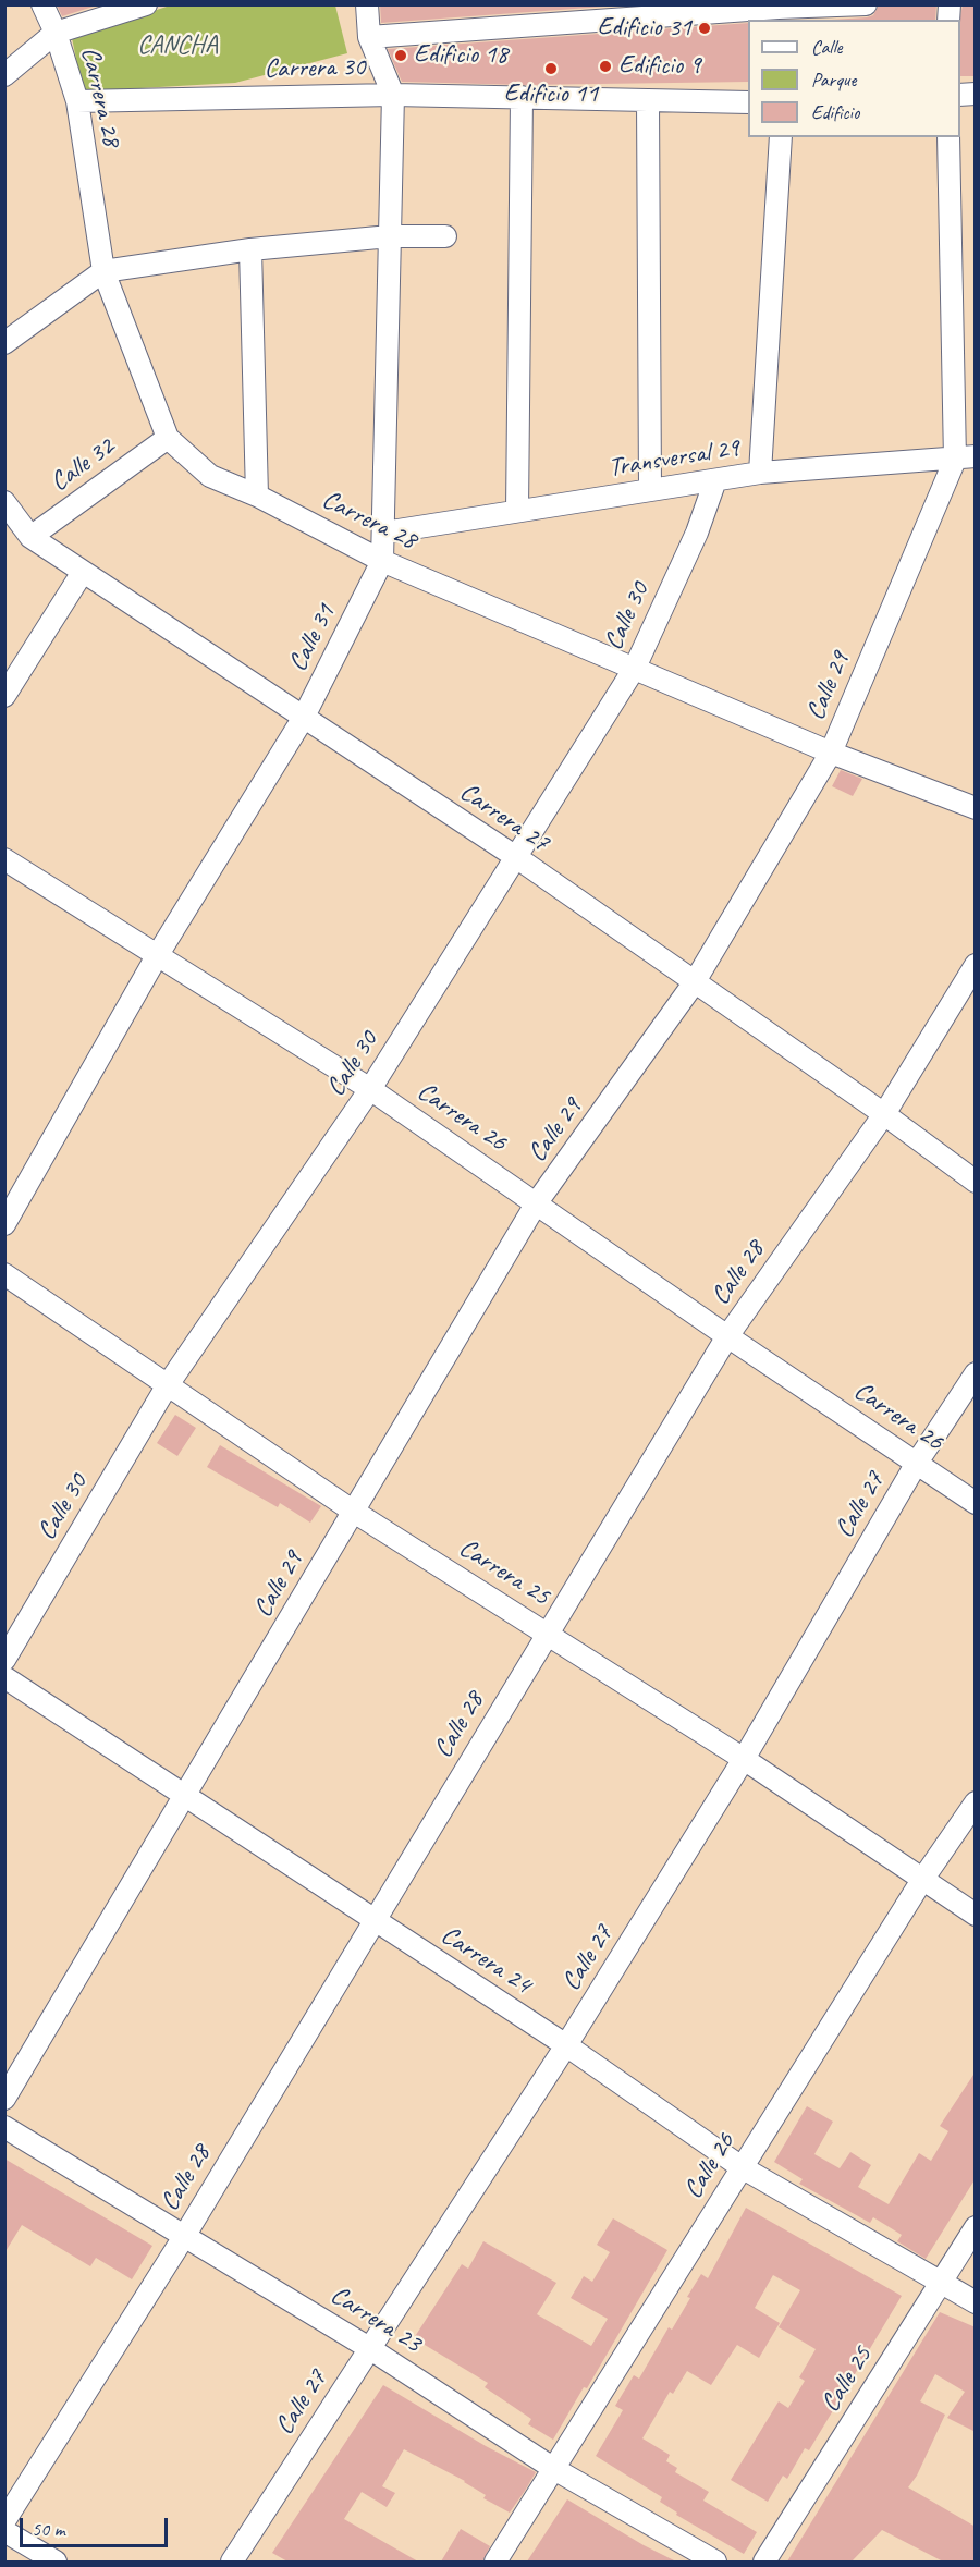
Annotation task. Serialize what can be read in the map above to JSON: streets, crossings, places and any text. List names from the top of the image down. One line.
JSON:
{"streets":{"street":["Carrera 30","Carrera 28","Transversal 29","Calle 32","Calle 30","Calle 31","Calle 29","Carrera 27","Carrera 26","Calle 28","Calle 27","Carrera 25","Carrera 24","Calle 26","Carrera 23","Calle 25"]},"crossings":[["Carrera 30","Carrera 28"],["Carrera 30","Calle 31"],["Carrera 28","Calle 32"],["Carrera 28","Calle 30"],["Carrera 28","Calle 31"],["Carrera 28","Calle 29"],["Transversal 29","Calle 30"],["Transversal 29","Calle 31"],["Transversal 29","Calle 29"],["Calle 32","Carrera 27"],["Calle 30","Carrera 27"],["Calle 30","Carrera 26"],["Calle 30","Carrera 25"],["Calle 31","Carrera 27"],["Calle 31","Carrera 26"],["Calle 29","Carrera 27"],["Calle 29","Carrera 26"],["Calle 29","Carrera 25"],["Calle 29","Carrera 24"],["Carrera 27","Calle 28"],["Carrera 26","Calle 28"],["Carrera 26","Calle 27"],["Calle 28","Carrera 25"],["Calle 28","Carrera 24"],["Calle 28","Carrera 23"],["Calle 27","Carrera 25"],["Calle 27","Carrera 24"],["Calle 27","Carrera 23"],["Carrera 25","Calle 26"],["Carrera 24","Calle 26"],["Carrera 24","Calle 25"],["Calle 26","Carrera 23"]],"parks":["CANCHA"],"places":["Edificio 31","Edificio 18","Edificio 9","Edificio 11"],"legend":["Calle","Parque","Edificio"],"scale_bar":"50 m"}
